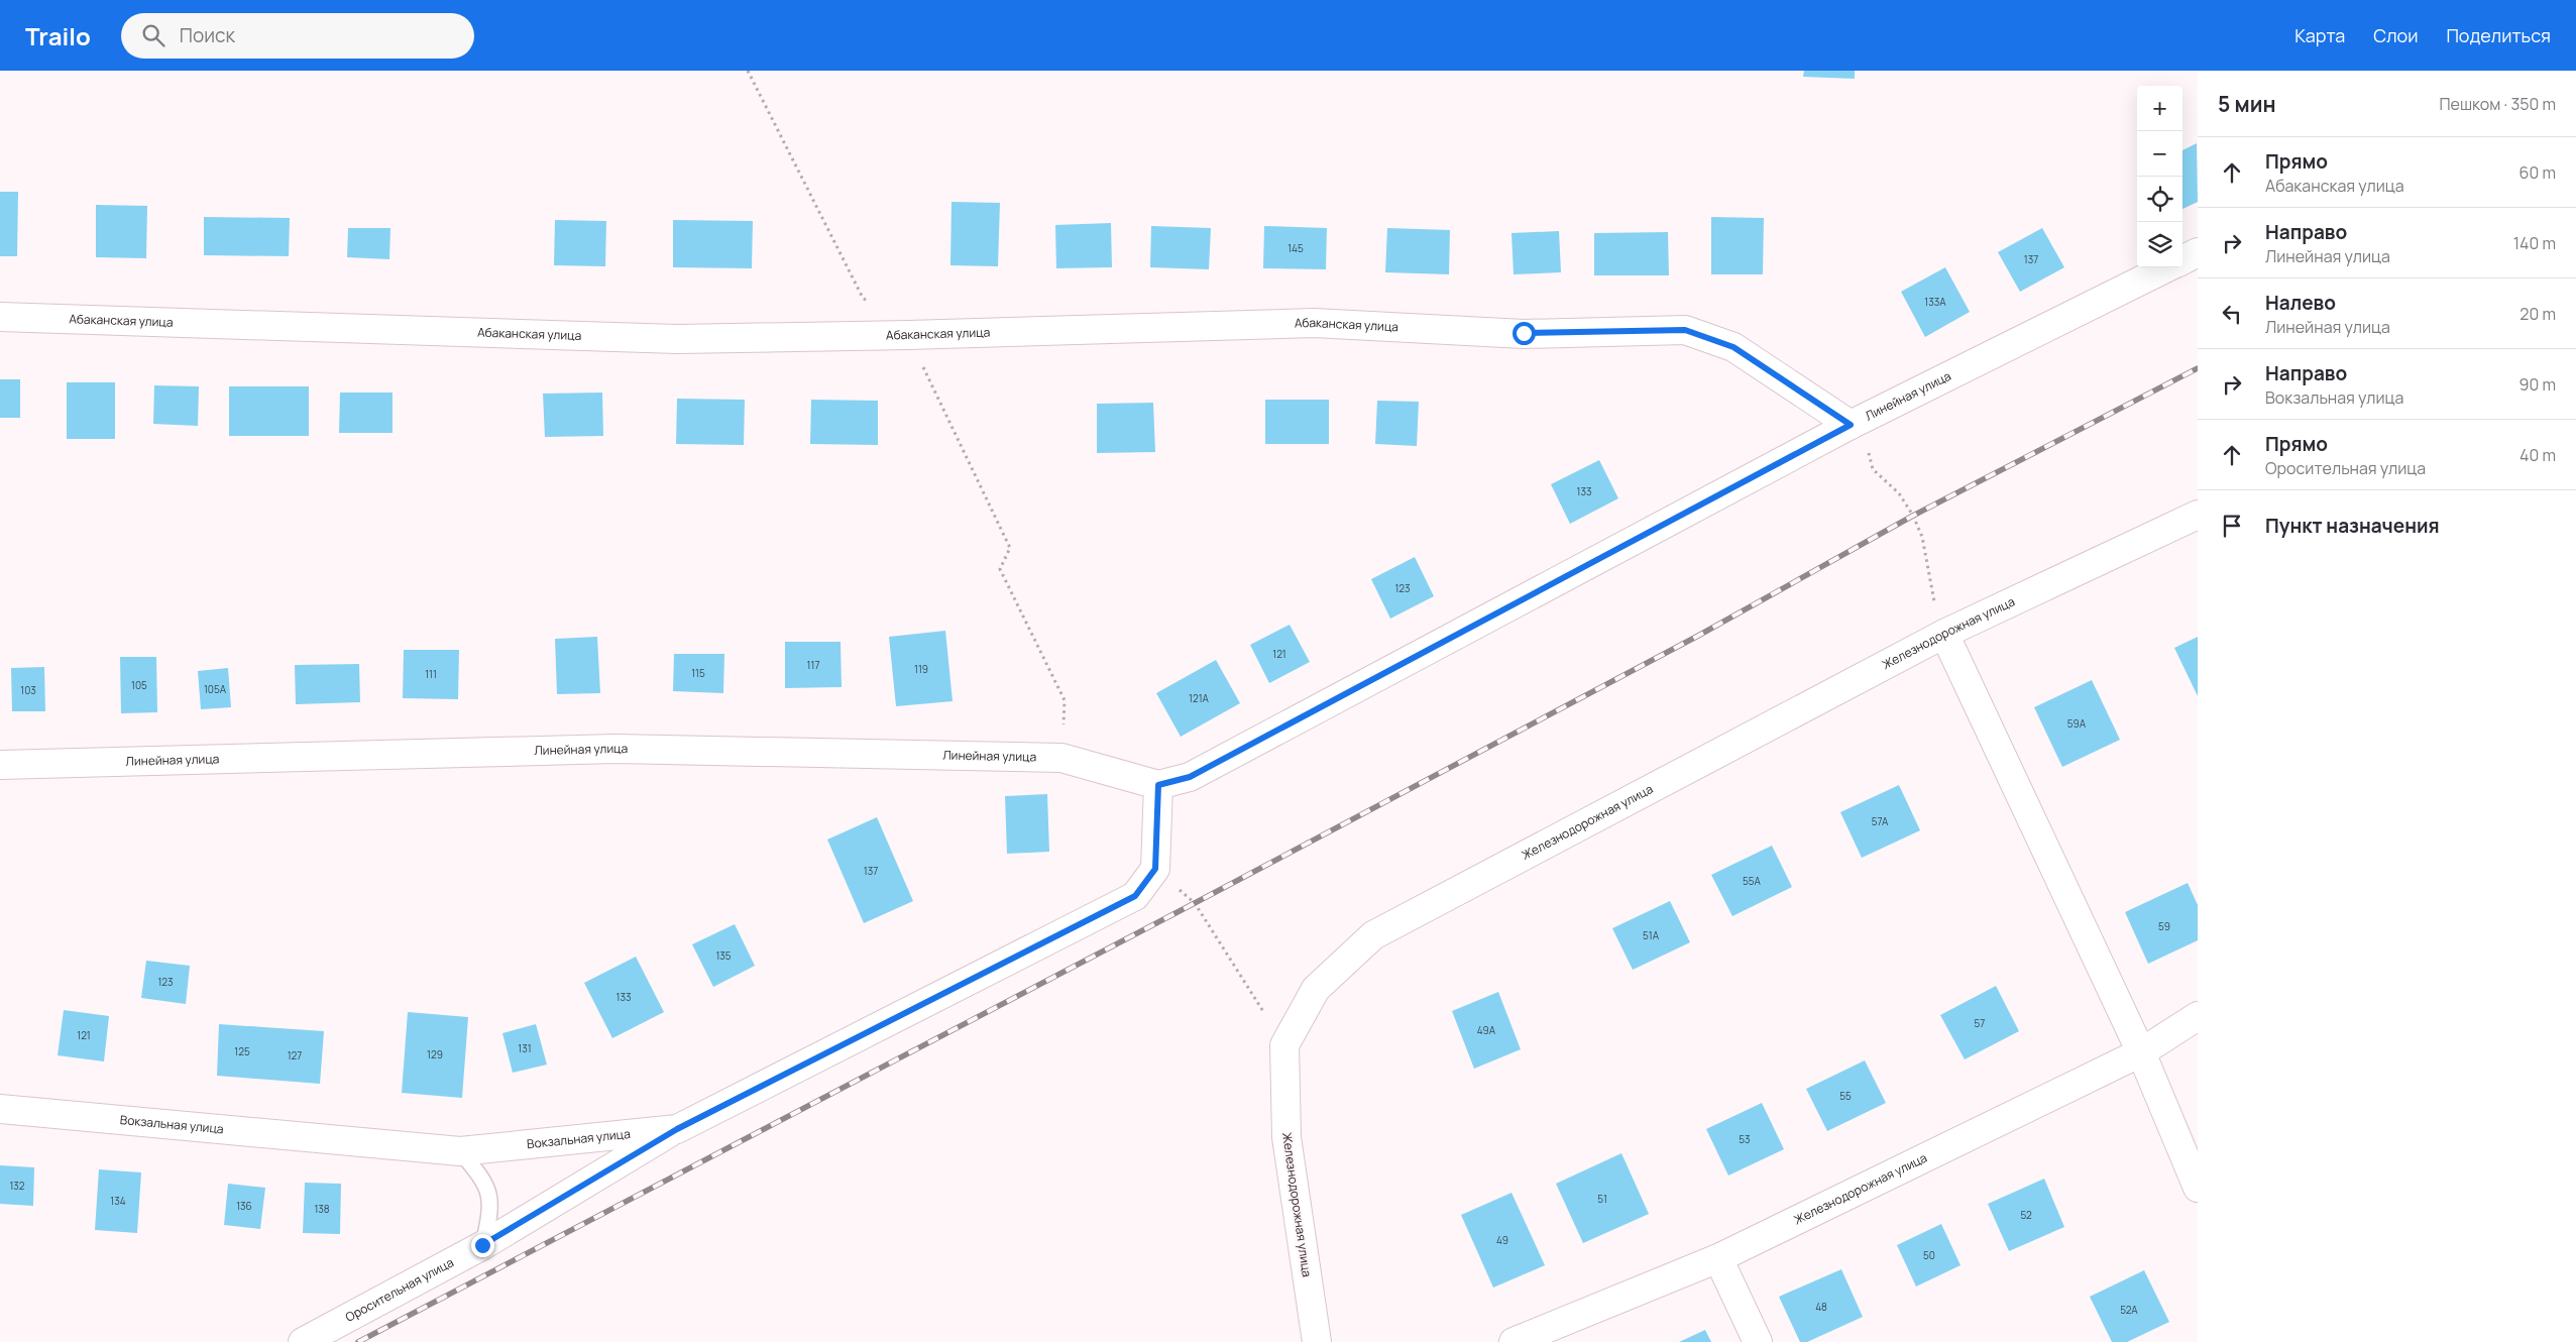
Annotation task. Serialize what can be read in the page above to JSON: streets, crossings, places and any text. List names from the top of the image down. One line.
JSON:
{"streets":{"street":["Абаканская улица","Линейная улица","Железнодорожная улица","Вокзальная улица","Оросительная улица"]},"crossings":[["Абаканская улица","Линейная улица"],["Вокзальная улица","Оросительная улица"]],"house_numbers":["145","137","133А","133","123","121","117","119","115","111","105","105А","103","121А","59А","57А","137","55А","59","51А","135","123","133","57","49А","121","131","125","129","127","55","53","132","51","134","136","138","52","49","50","48","52А"],"page":{"header":"Trailo","search":"Поиск","nav":["Карта","Слои","Поделиться"],"heading":["5 мин","Пешком · 350 m"],"map_buttons":["+","−"],"list":[["Прямо","Абаканская улица","60 m"],["Направо","Линейная улица","140 m"],["Налево","Линейная улица","20 m"],["Направо","Вокзальная улица","90 m"],["Прямо","Оросительная улица","40 m"],"Пункт назначения"]}}
